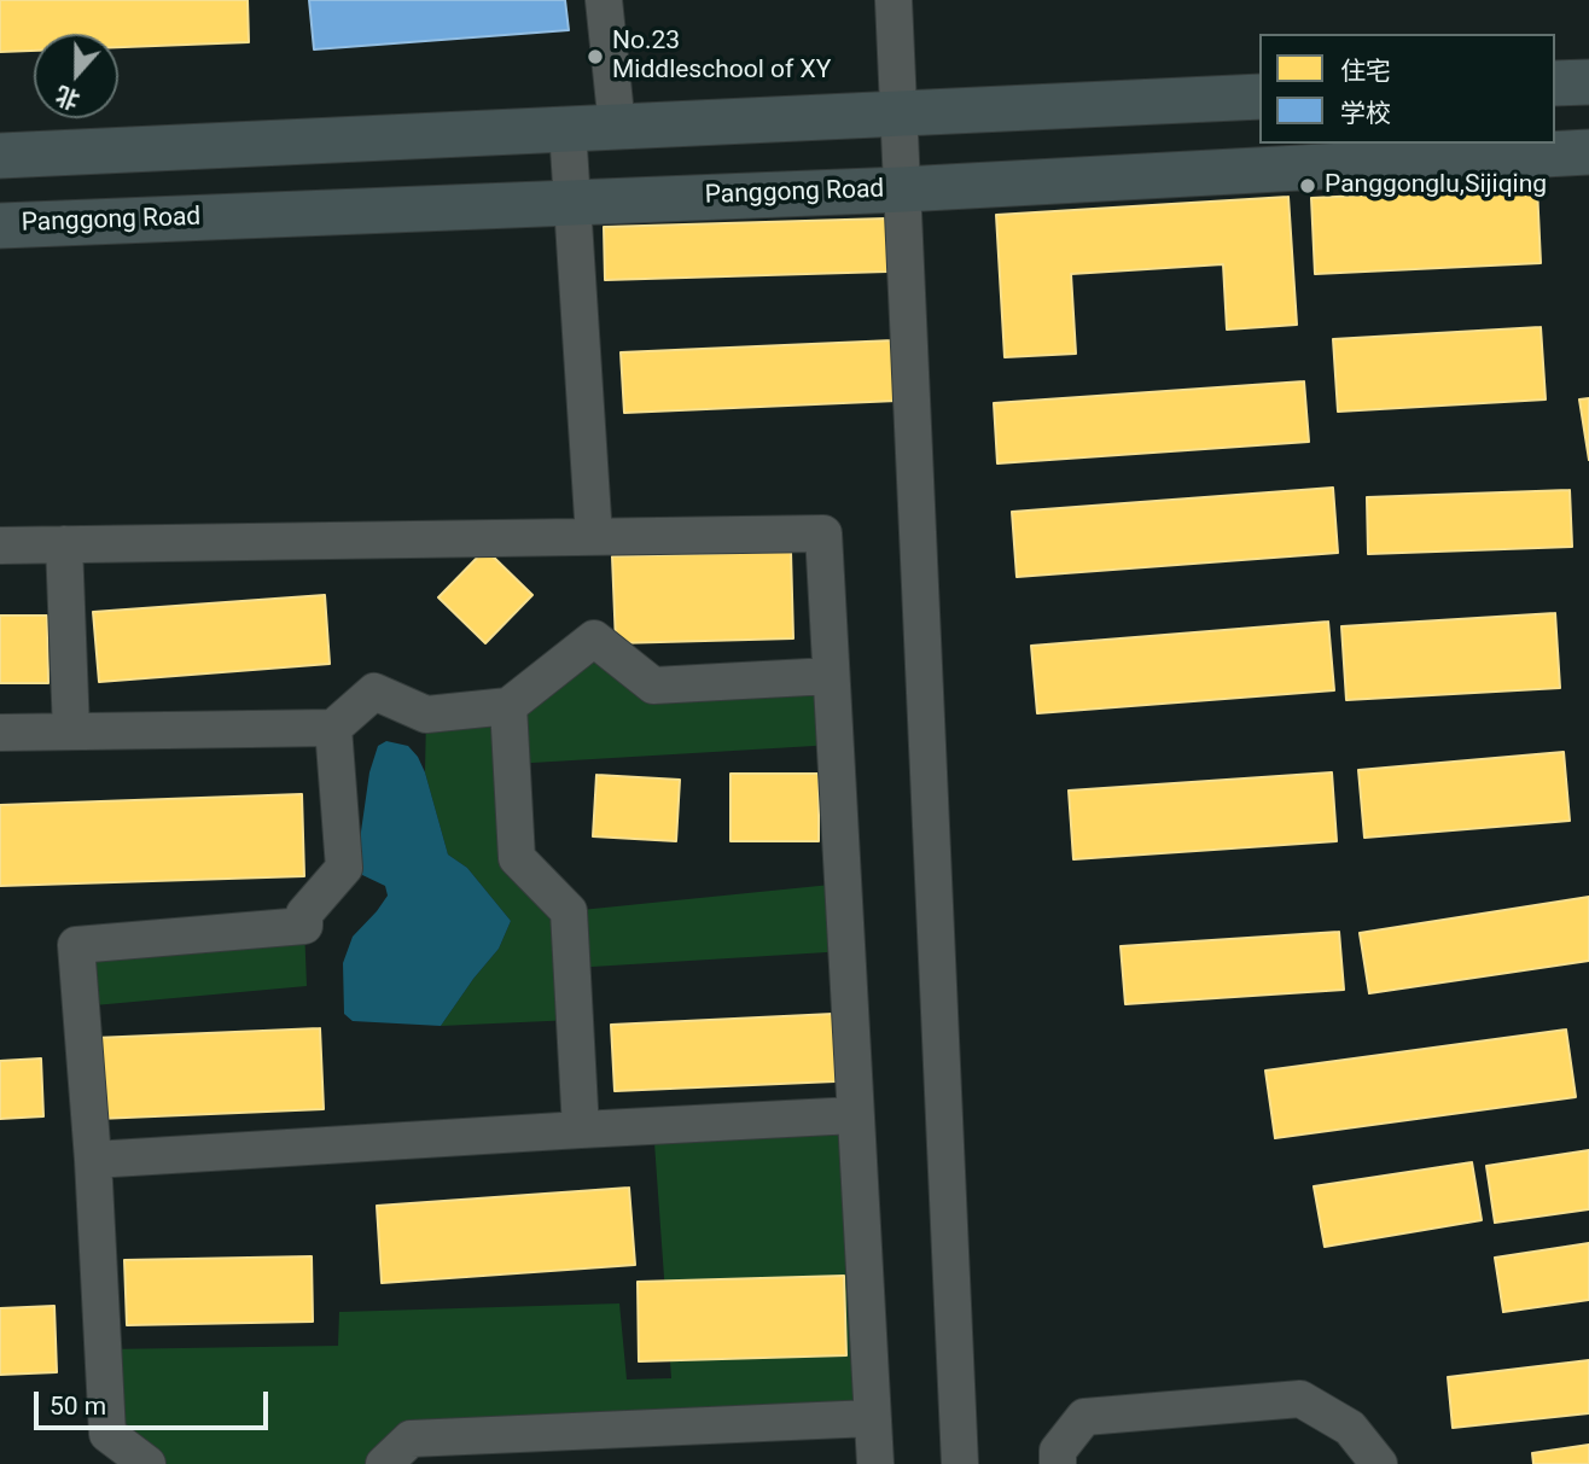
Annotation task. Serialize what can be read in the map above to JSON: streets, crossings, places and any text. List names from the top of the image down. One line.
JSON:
{"streets":{"main road":["Panggong Road"]},"places":["No.23 Middleschool of XY","Panggonglu,Sijiqing"],"legend":["住宅","学校"],"scale_bar":"50 m","north":"bottom"}
